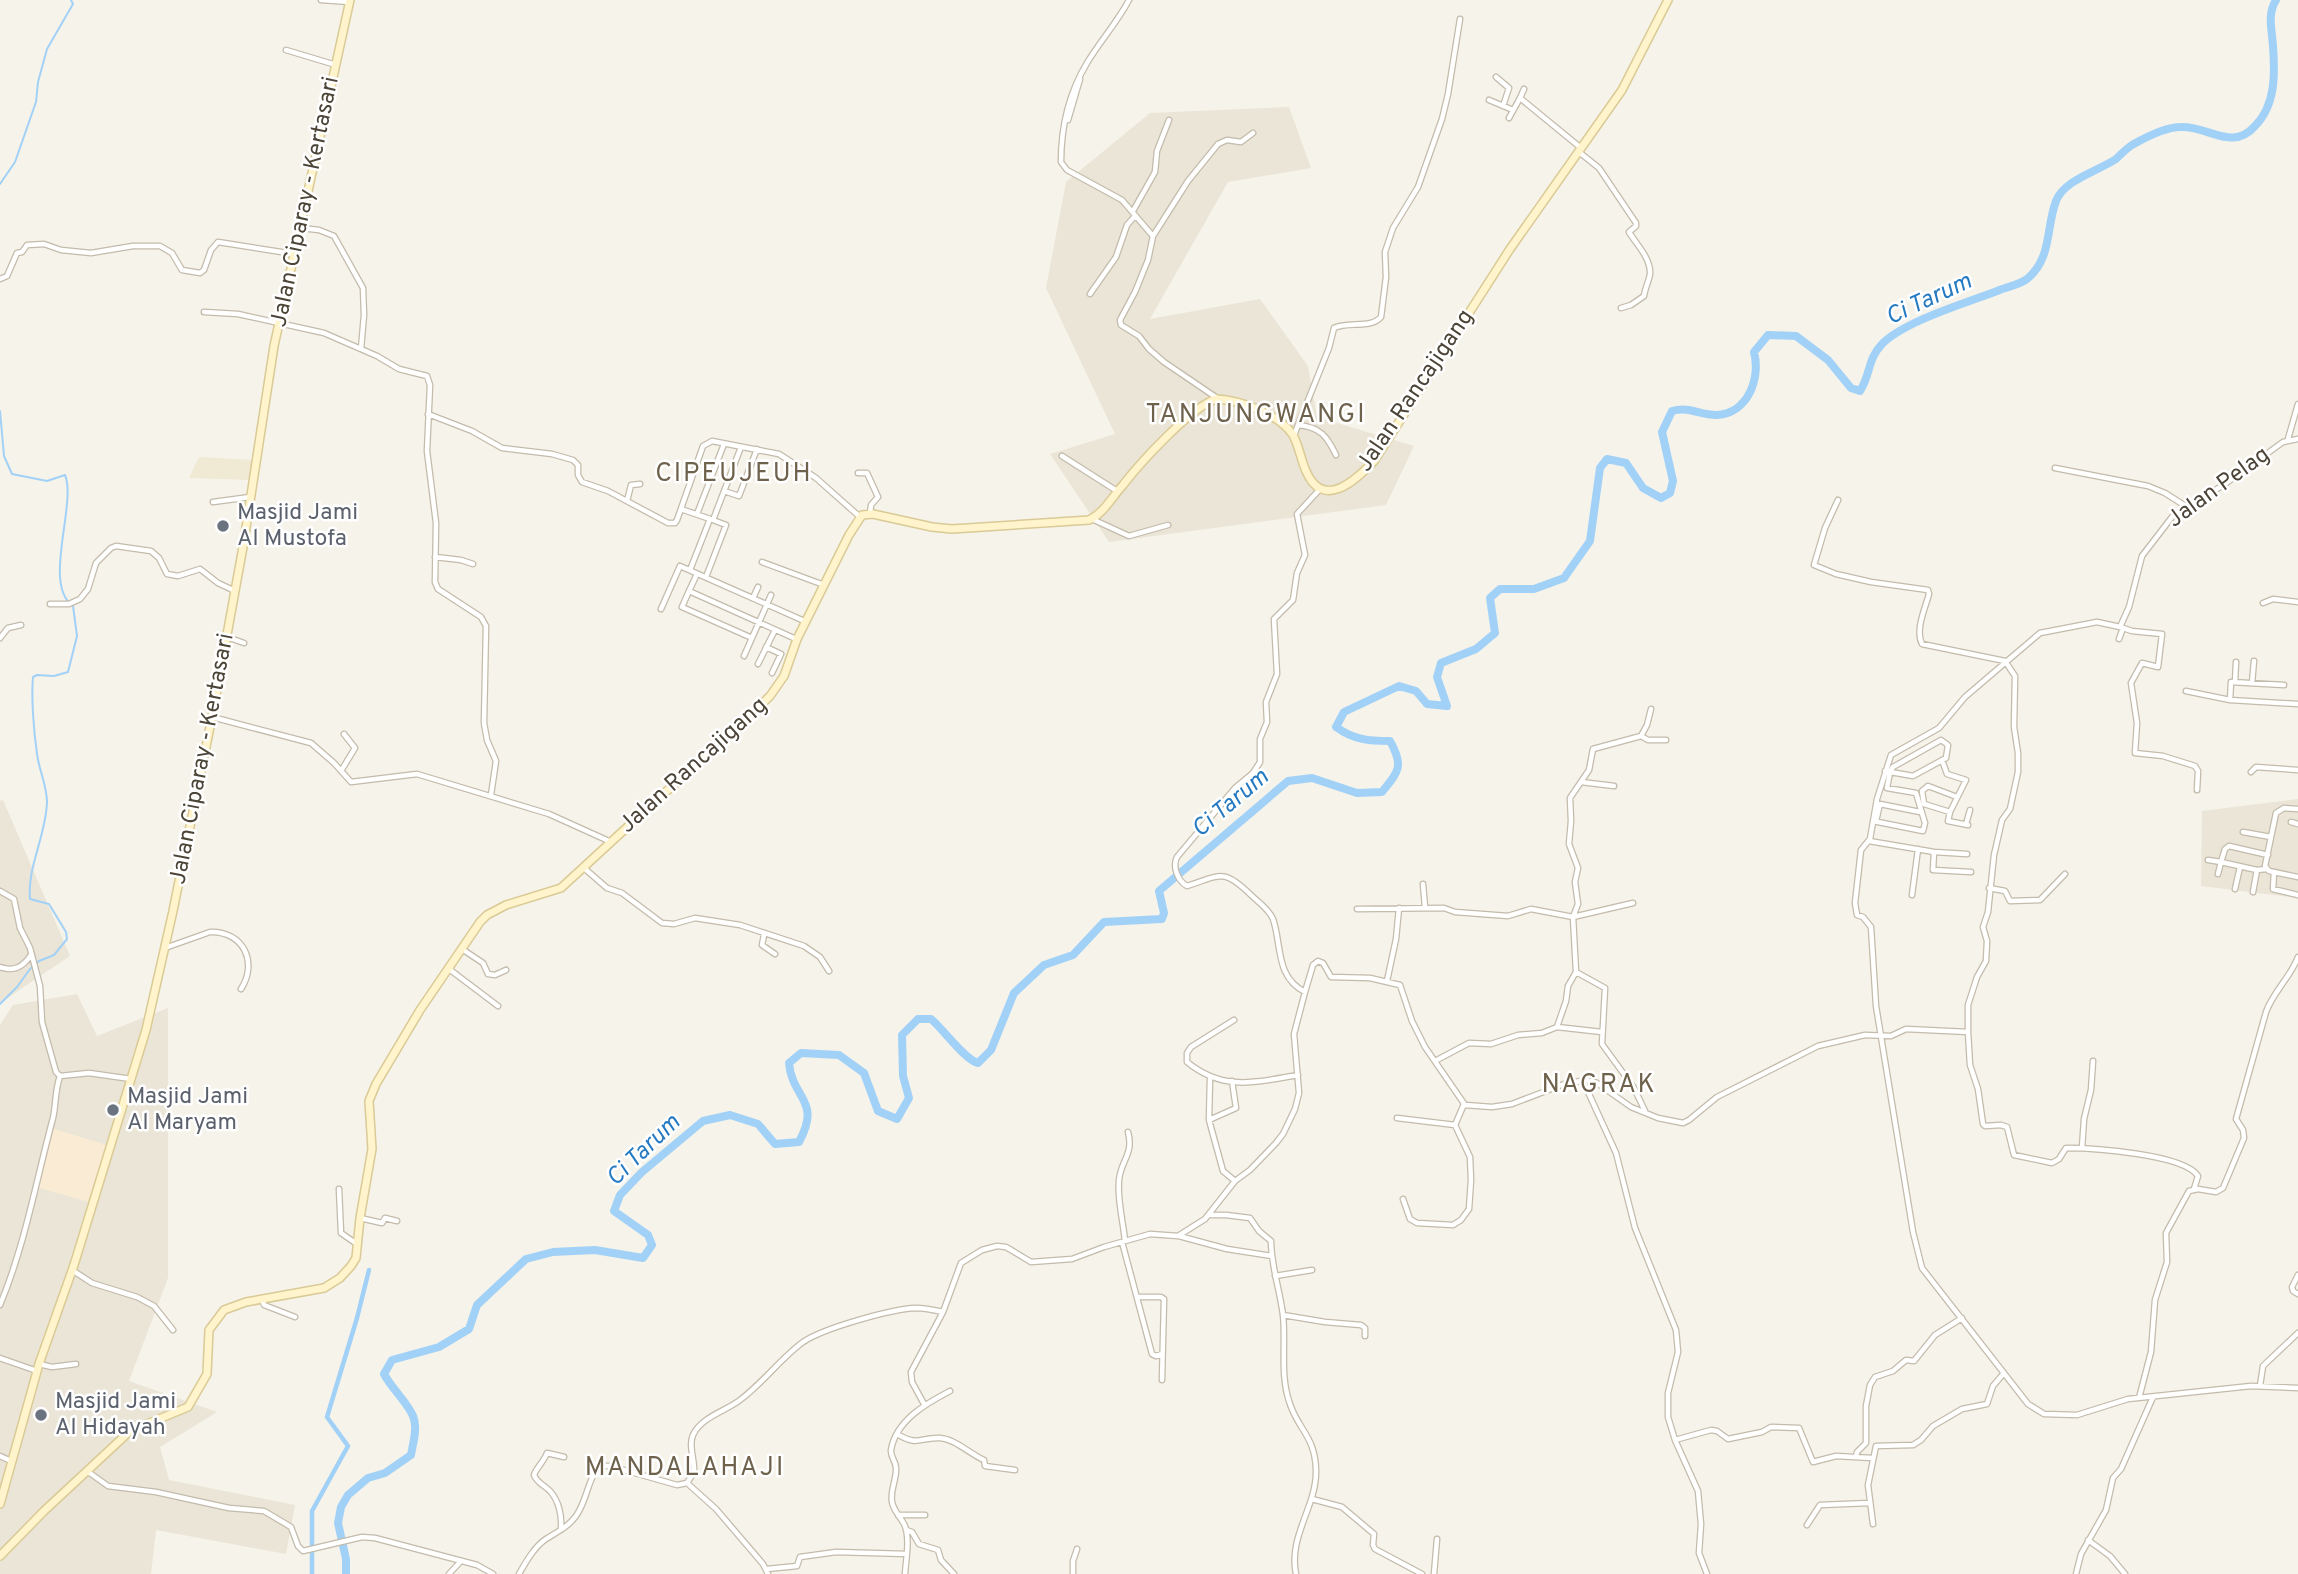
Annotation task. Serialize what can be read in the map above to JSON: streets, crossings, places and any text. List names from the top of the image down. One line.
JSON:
{"streets":{"main road":["Jalan Ciparay - Kertasari","Jalan Rancajigang"],"street":["Jalan Pelag"]},"districts":["TANJUNGWANGI","CIPEUJEUH","NAGRAK","MANDALAHAJI"],"water":["Ci Tarum"],"places":["Masjid Jami Al Mustofa","Masjid Jami Al Maryam","Masjid Jami Al Hidayah"]}
